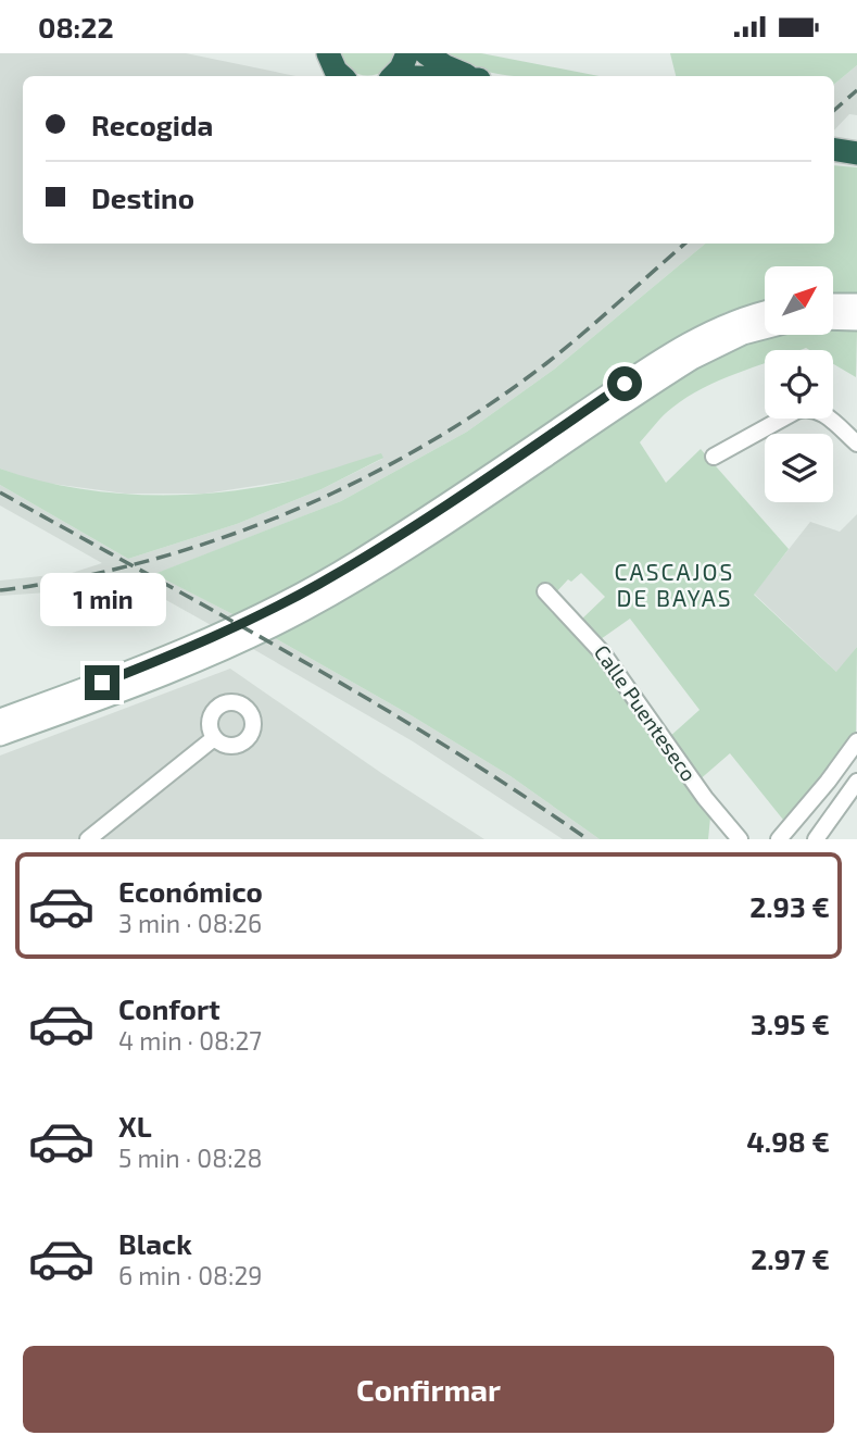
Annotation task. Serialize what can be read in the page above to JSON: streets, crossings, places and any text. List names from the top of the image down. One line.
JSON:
{"streets":{"street":["Calle Puenteseco"]},"districts":["CASCAJOS DE BAYAS"],"north":"top right","page":{"status":"08:22","banner":["Recogida","Destino"],"bubble":"1 min","list":[{"name":"Económico","note":"3 min · 08:26","value":"2.93 €"},{"name":"Confort","note":"4 min · 08:27","value":"3.95 €"},{"name":"XL","note":"5 min · 08:28","value":"4.98 €"},{"name":"Black","note":"6 min · 08:29","value":"2.97 €"}],"buttons":"Confirmar"}}
